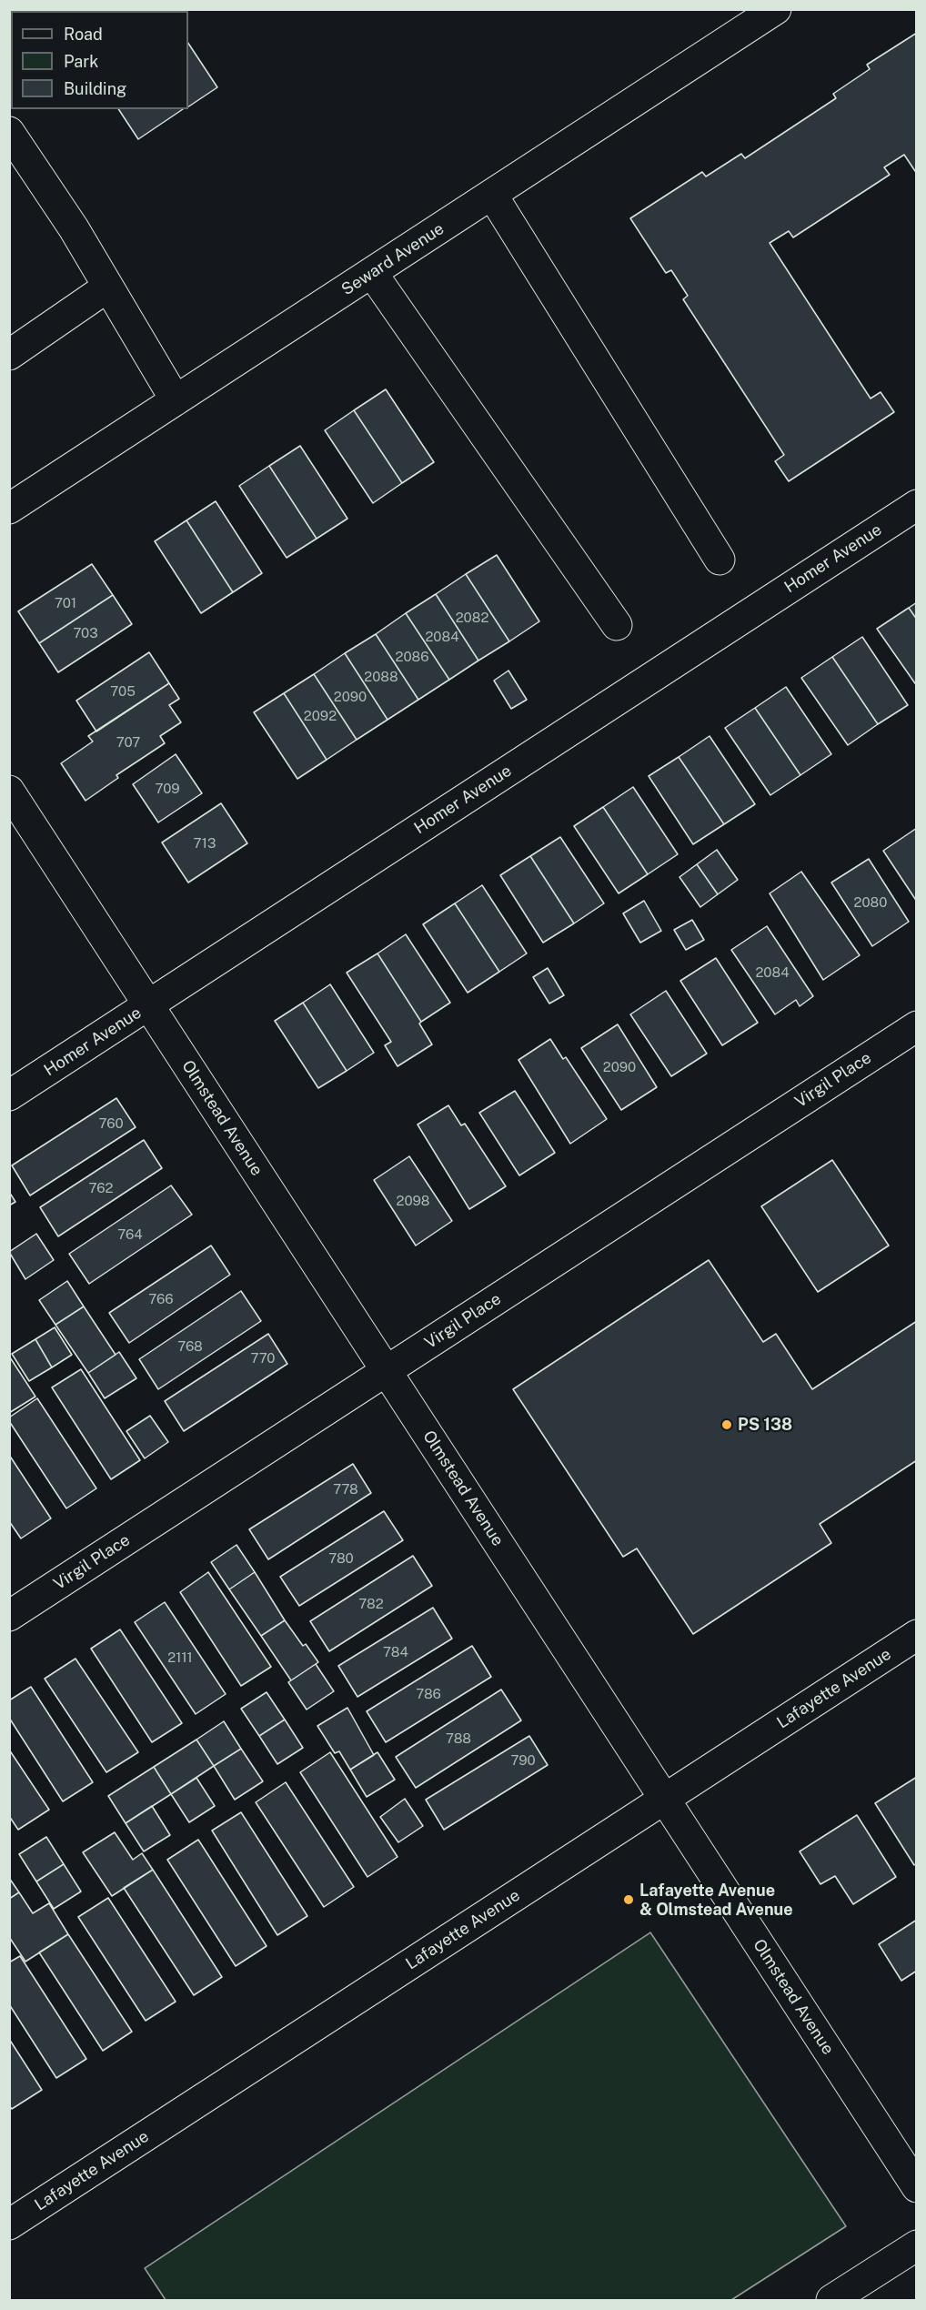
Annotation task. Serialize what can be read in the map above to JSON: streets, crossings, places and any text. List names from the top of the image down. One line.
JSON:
{"streets":{"street":["Seward Avenue","Homer Avenue","Virgil Place","Olmstead Avenue","Lafayette Avenue"]},"crossings":[["Homer Avenue","Olmstead Avenue"],["Virgil Place","Olmstead Avenue"],["Olmstead Avenue","Lafayette Avenue"]],"places":["PS 138","Lafayette Avenue & Olmstead Avenue"],"house_numbers":["701","2082","703","2084","2086","2088","705","2090","2092","707","709","713","2080","2084","2090","760","762","2098","764","766","768","770","778","780","782","784","2111","786","788","790"],"legend":["Road","Park","Building"]}
